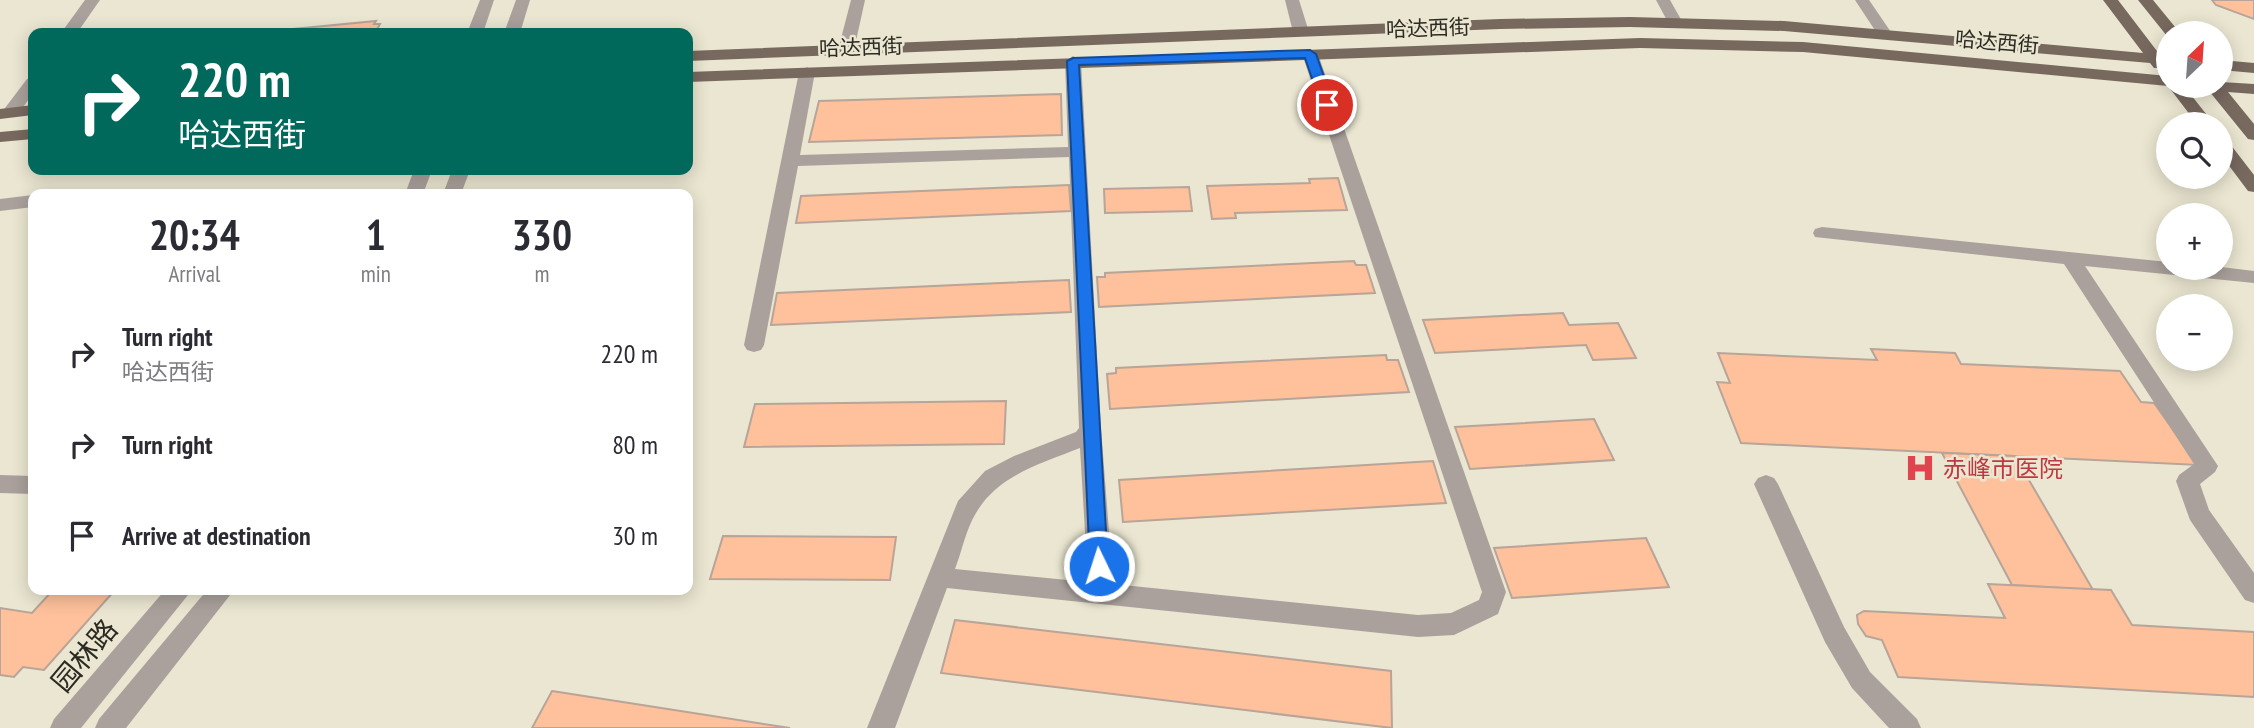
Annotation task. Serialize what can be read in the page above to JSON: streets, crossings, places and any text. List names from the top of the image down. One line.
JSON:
{"streets":{"main road":["哈达西街"],"street":["园林路"]},"places":{"hospital":["赤峰市医院"]},"north":"top right","page":{"map_buttons":["+","−"],"turn":["220 m","哈达西街"],"eta":["20:34","Arrival","1","min","330","m"],"list":[{"name":"Turn right","note":"哈达西街","value":"220 m"},{"name":"Turn right","value":"80 m"},{"name":"Arrive at destination","value":"30 m"}]}}
